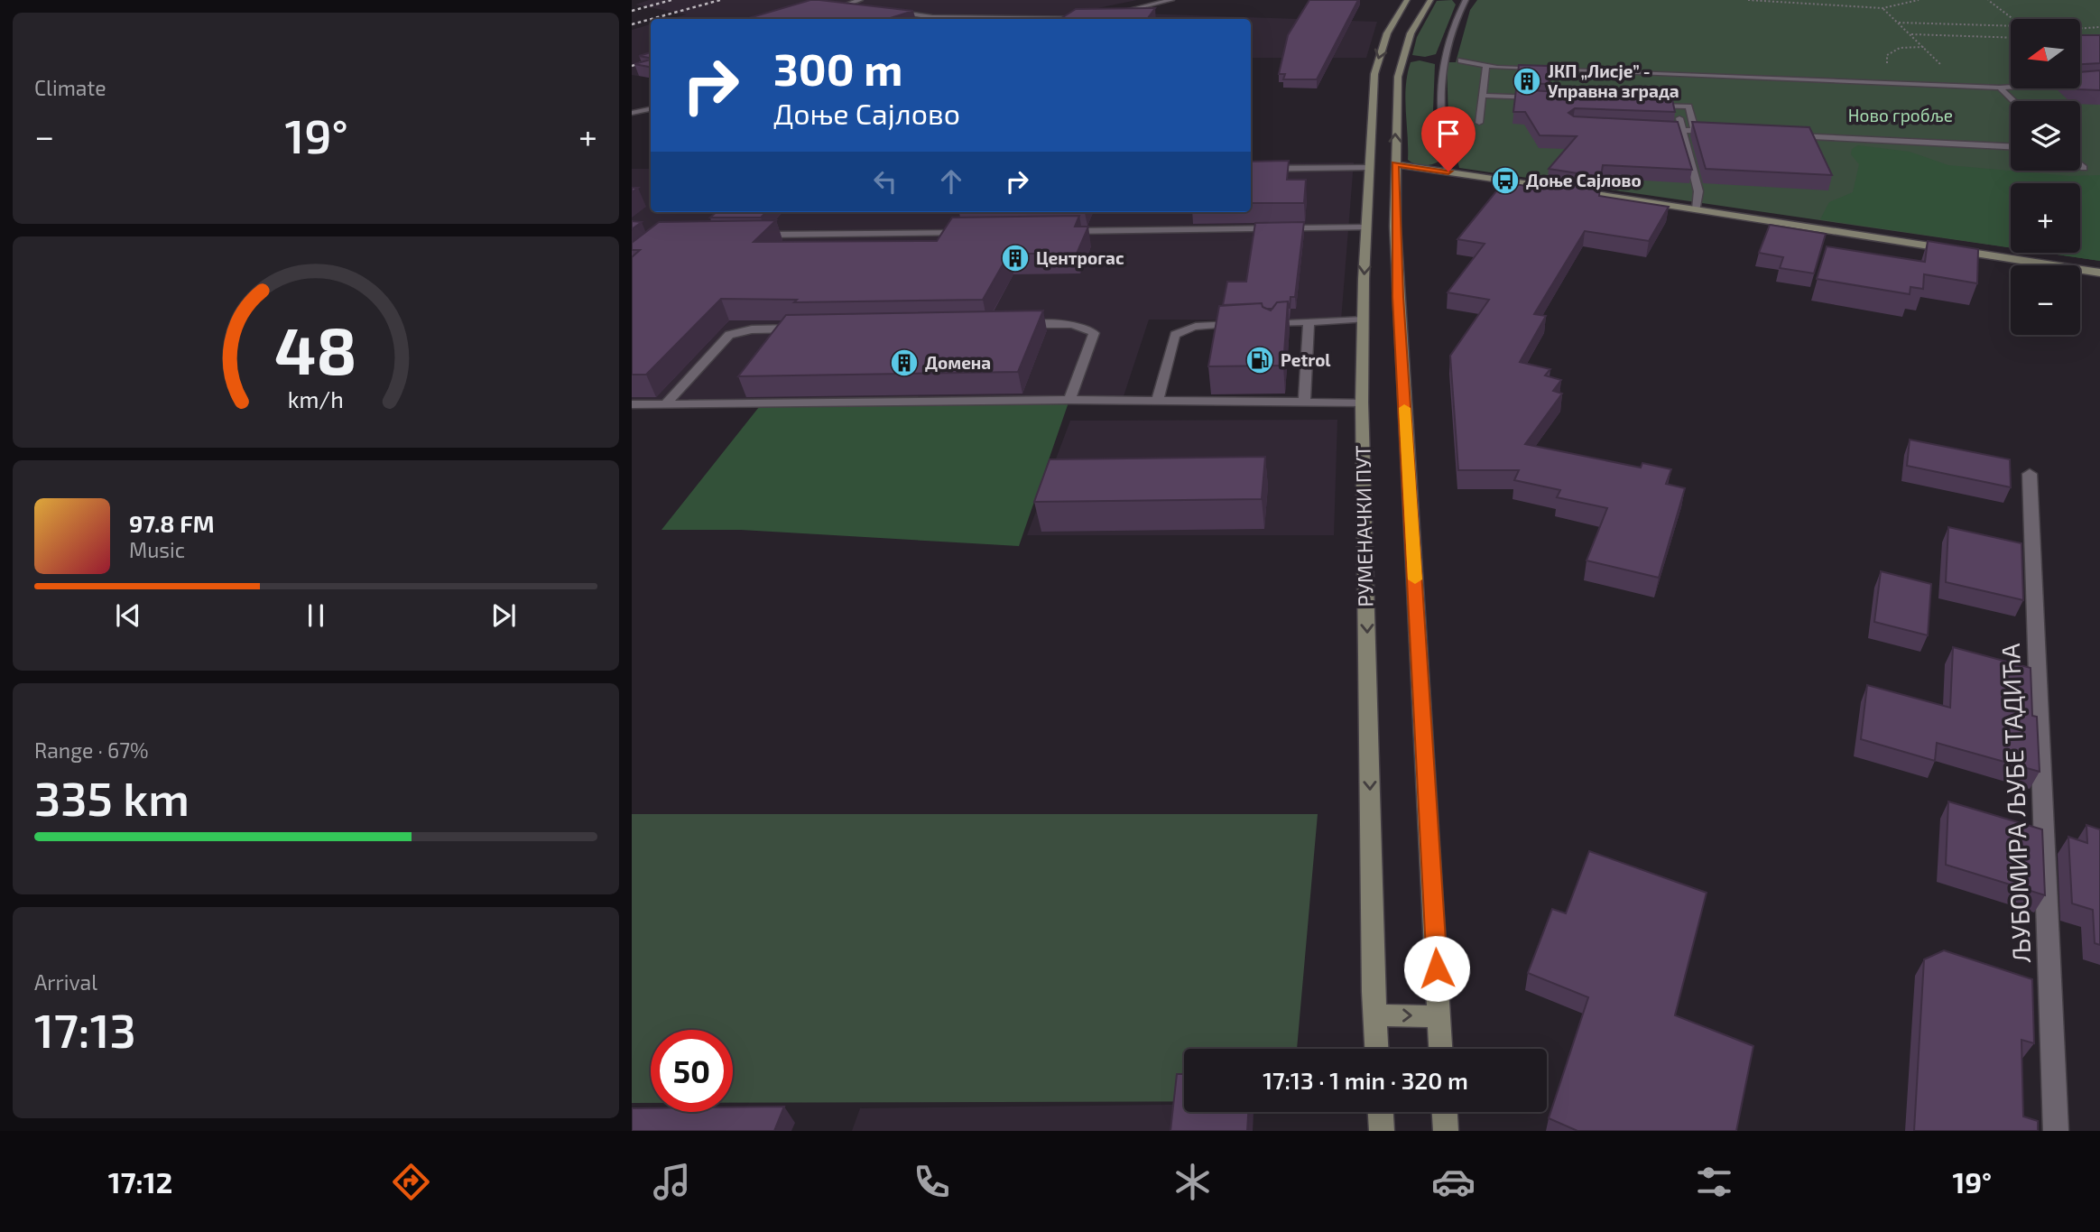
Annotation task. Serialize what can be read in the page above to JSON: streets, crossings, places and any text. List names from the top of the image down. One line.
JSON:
{"streets":{"main road":["РУМЕНАЧКИ ПУТ"],"street":["ЉУБОМИРА ЉУБЕ ТАДИЋА"]},"parks":["Ново гробље"],"places":{"building":["ЈКП „Лисје” - Управна зграда","Центрогас","Домена"],"bus stop":["Доње Сајлово"],"fuel station":["Petrol"]},"north":"left","page":{"tile":["Climate",["Range · 67%","335 km"],["Arrival","17:13"]],"map_buttons":["+","−"],"turn":["300 m","Доње Сајлово"],"heat":["−","19°","+"],"song":["97.8 FM","Music"],"limit":"50","trip":"17:13 · 1 min · 320 m","tabs":["17:12","19°"],"gauge":["48","km/h"]}}
